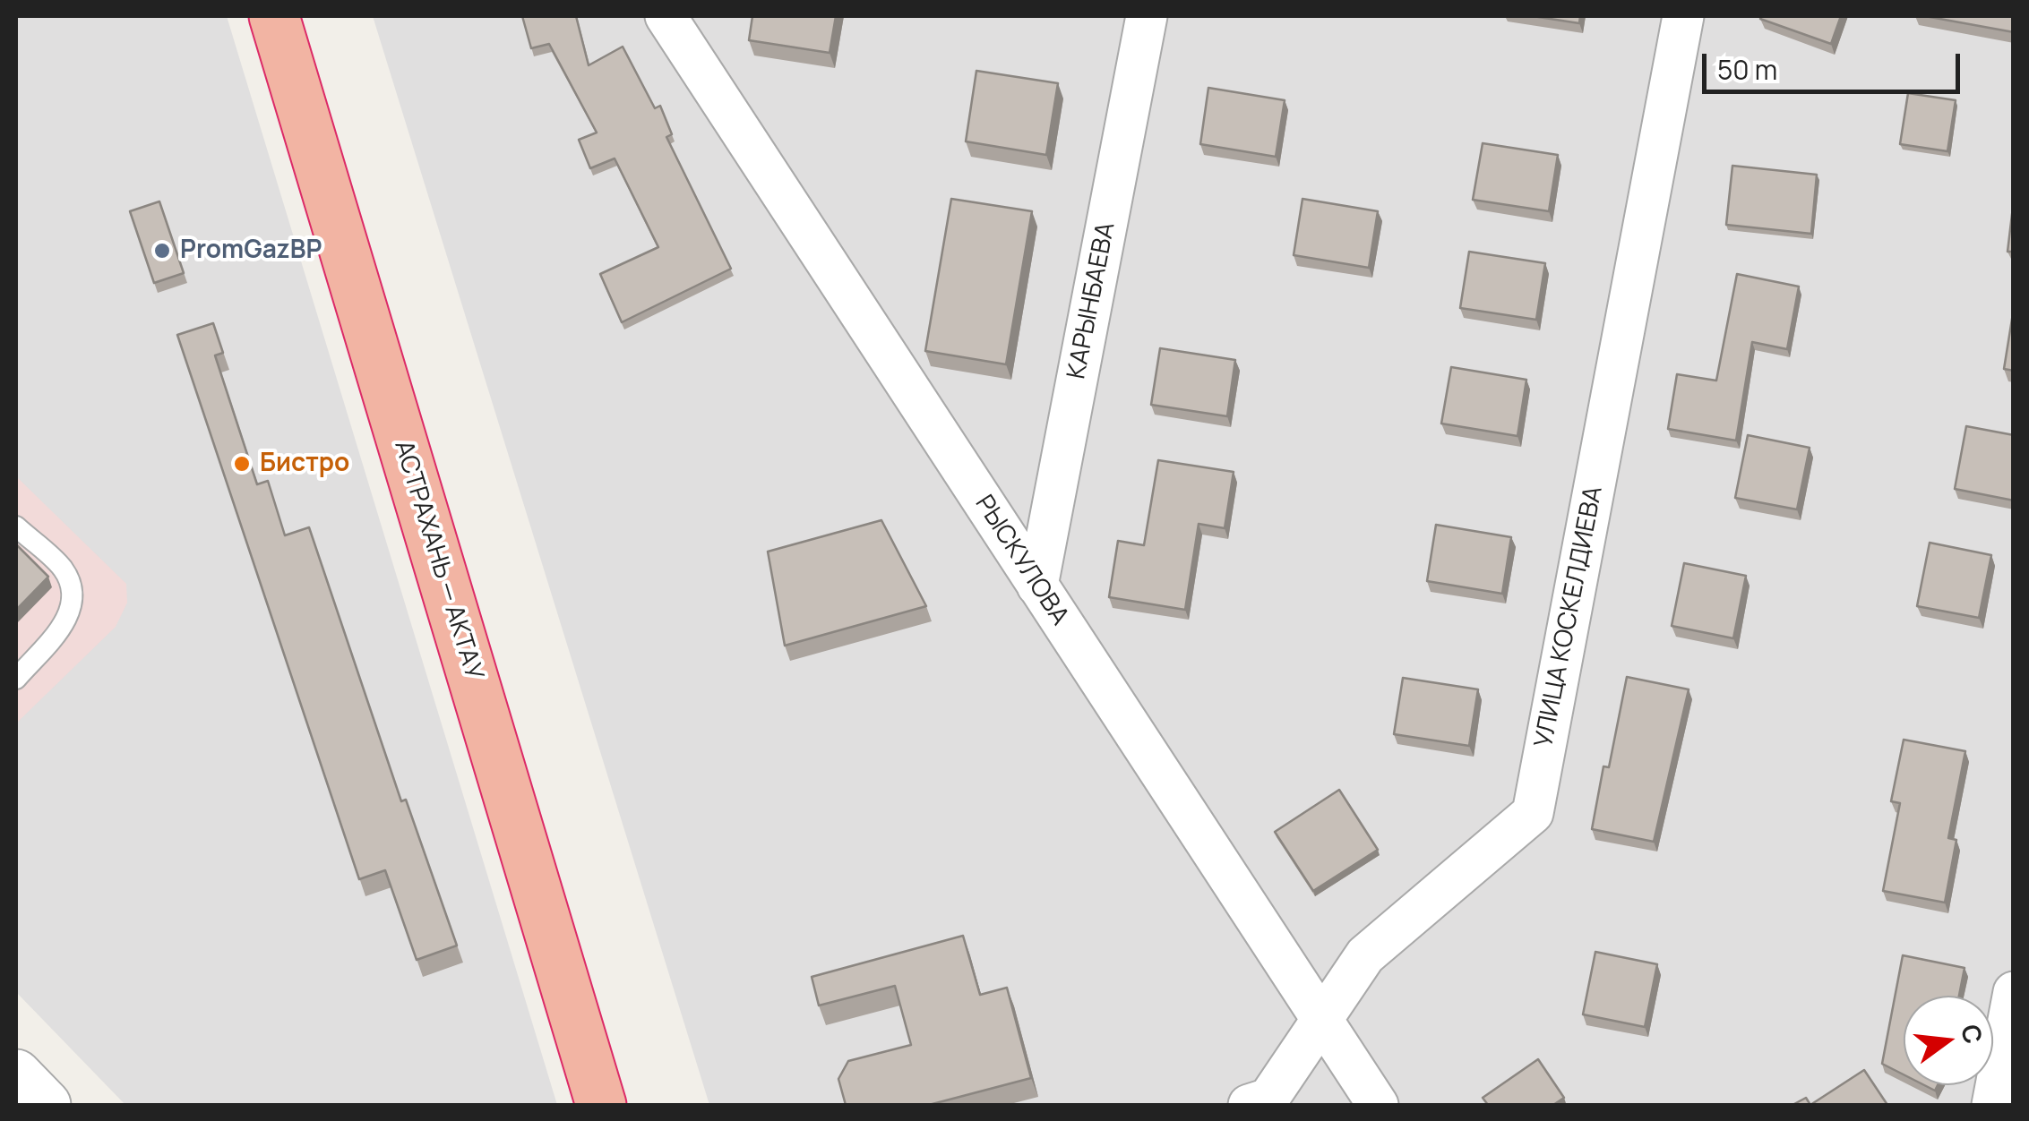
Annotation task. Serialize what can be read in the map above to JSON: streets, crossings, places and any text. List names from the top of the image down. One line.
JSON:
{"streets":{"highway":["АСТРАХАНЬ — АКТАУ"],"street":["КАРЫНБАЕВА","РЫСКУЛОВА","УЛИЦА КОСКЕЛДИЕВА"]},"crossings":[["КАРЫНБАЕВА","РЫСКУЛОВА"],["РЫСКУЛОВА","УЛИЦА КОСКЕЛДИЕВА"]],"places":["PromGazBP","Бистро"],"scale_bar":"50 m","north":"right"}
